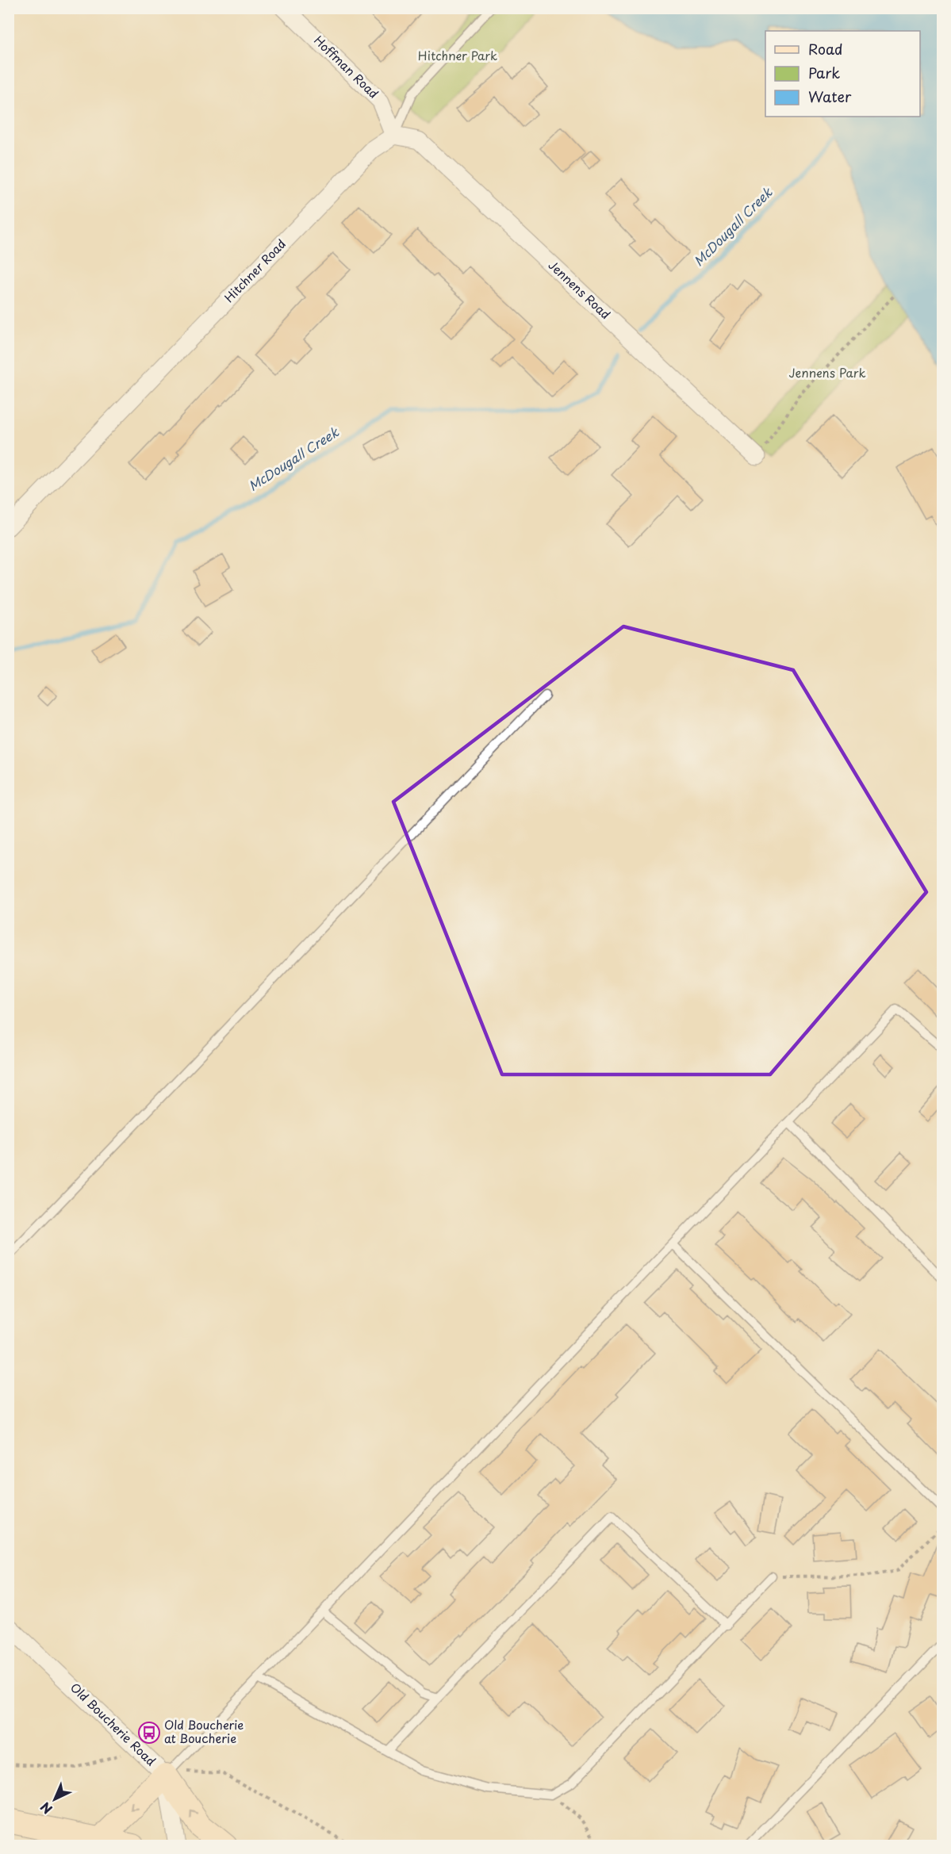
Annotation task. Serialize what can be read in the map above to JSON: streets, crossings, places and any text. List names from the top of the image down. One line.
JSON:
{"streets":{"street":["Hoffman Road","Hitchner Road","Jennens Road","Old Boucherie Road"]},"crossings":[["Hoffman Road","Hitchner Road"],["Hoffman Road","Jennens Road"],["Hitchner Road","Jennens Road"]],"water":["McDougall Creek"],"parks":["Hitchner Park","Jennens Park"],"places":{"bus stop":["Old Boucherie at Boucherie"]},"legend":["Road","Park","Water"],"north":"bottom left"}
